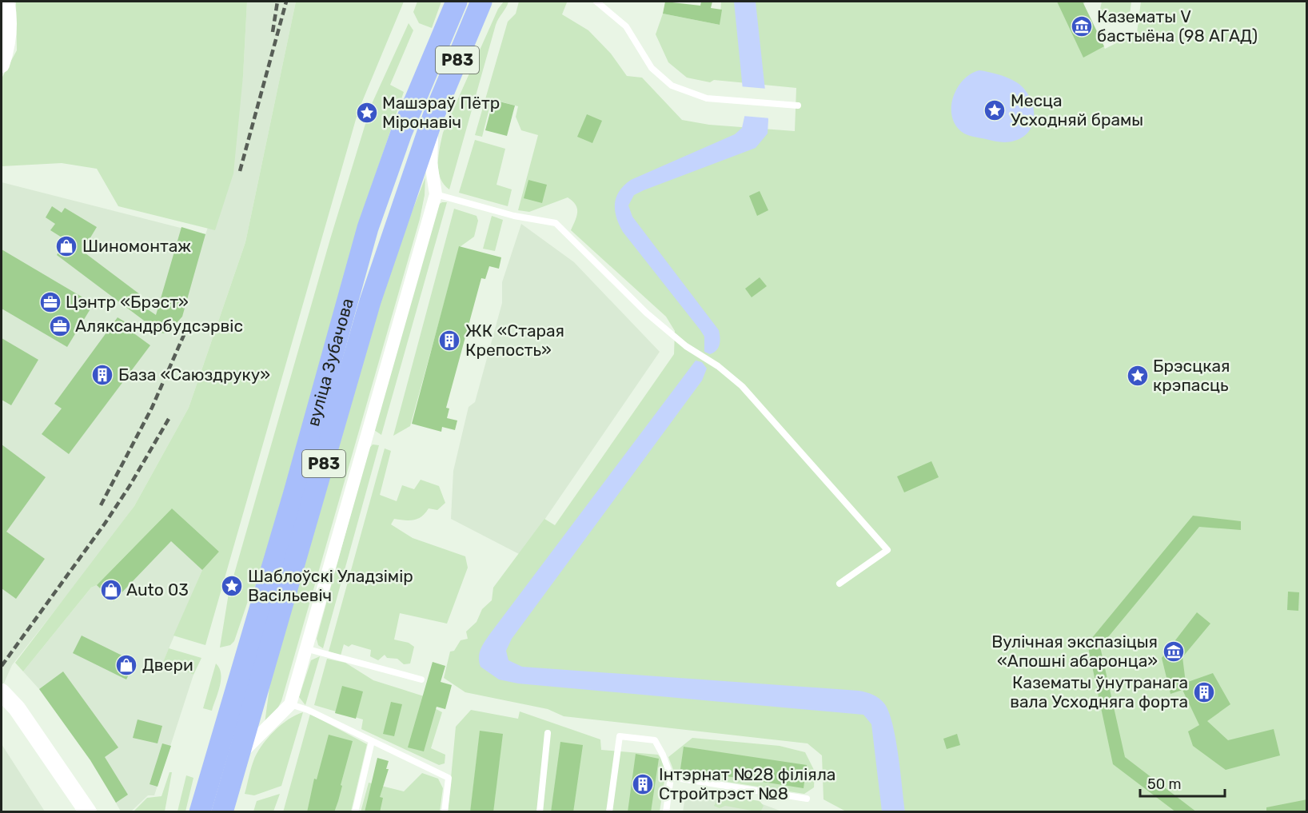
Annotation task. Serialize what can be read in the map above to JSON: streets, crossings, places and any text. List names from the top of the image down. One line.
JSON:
{"streets":{"highway":["Р83","вуліца Зубачова"]},"places":{"museum":["Казематы V бастыёна (98 АГАД)","Вулічная экспазіцыя «Апошні абаронца»"],"place":["Месца Усходняй брамы","Машэраў Пётр Міронавіч","Брэсцкая крэпасць","Шаблоўскі Уладзімір Васільевіч"],"shop":["Шиномонтаж","Auto 03","Двери"],"office":["Цэнтр «Брэст»","Аляксандрбудсэрвіс"],"building":["ЖК «Старая Крепость»","База «Саюздруку»","Казематы ўнутранага вала Усходняга форта","Інтэрнат №28 фiлiяла Стройтрэст №8"]},"scale_bar":"50 m"}
